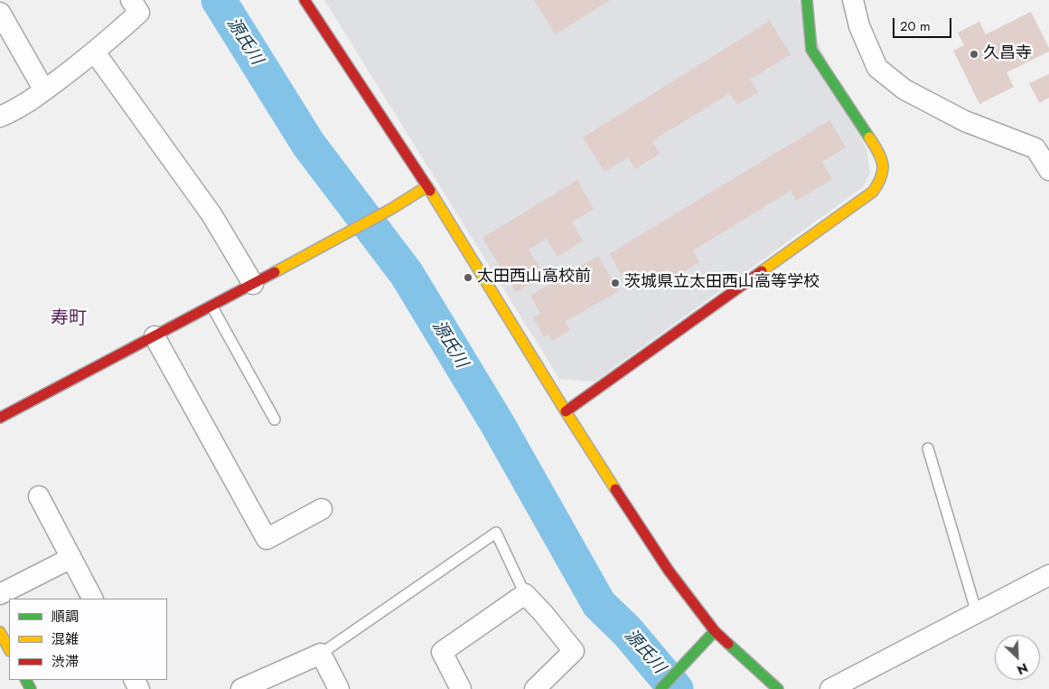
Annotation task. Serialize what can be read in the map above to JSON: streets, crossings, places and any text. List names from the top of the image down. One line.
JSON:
{"districts":["寿町"],"water":["源氏川"],"places":["久昌寺","太田西山高校前","茨城県立太田西山高等学校"],"legend":["順調","混雑","渋滞"],"scale_bar":"20 m","north":"bottom right"}
